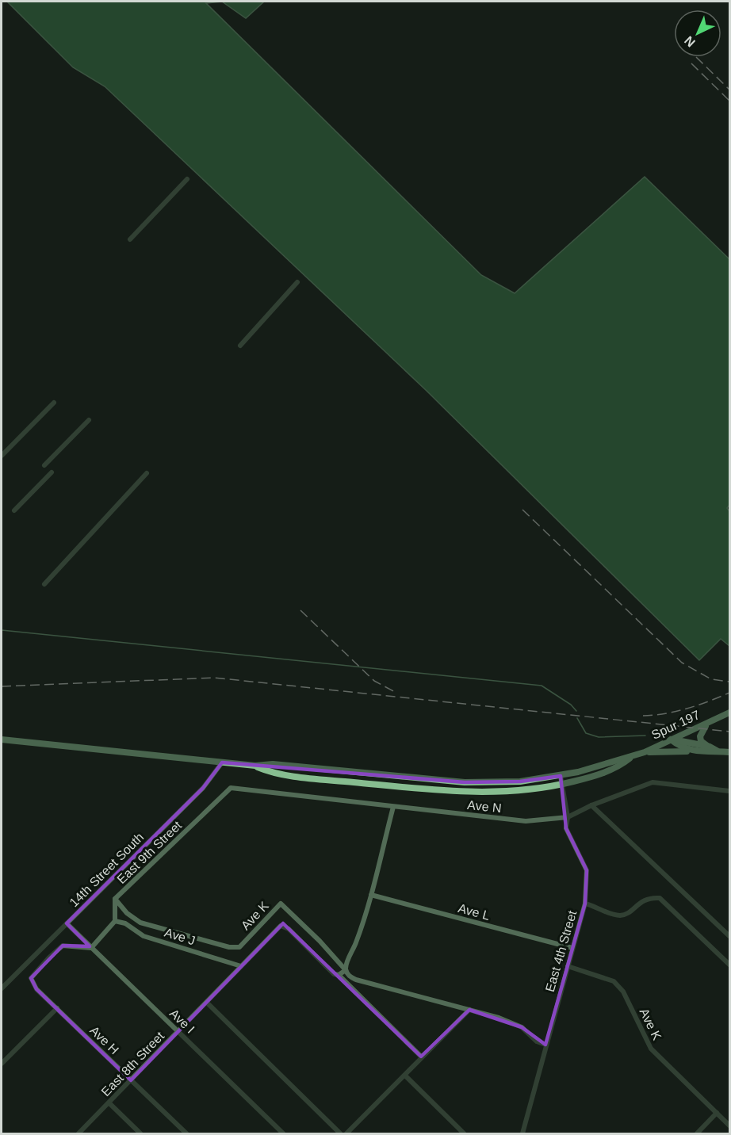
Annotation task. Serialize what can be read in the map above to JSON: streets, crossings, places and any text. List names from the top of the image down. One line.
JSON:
{"streets":{"main road":["Spur 197"],"street":["Ave N","East 9th Street","14th Street South","Ave L","Ave K","Ave J","East 4th Street","Ave I","Ave H","East 8th Street"]},"crossings":[["Ave N","East 9th Street"],["Ave N","East 4th Street"],["East 9th Street","Ave K"],["East 9th Street","Ave J"],["14th Street South","Ave I"],["Ave L","East 4th Street"],["Ave K","East 4th Street"],["Ave J","East 8th Street"],["Ave I","Ave H"],["Ave I","East 8th Street"],["Ave H","East 8th Street"]],"north":"bottom left"}
